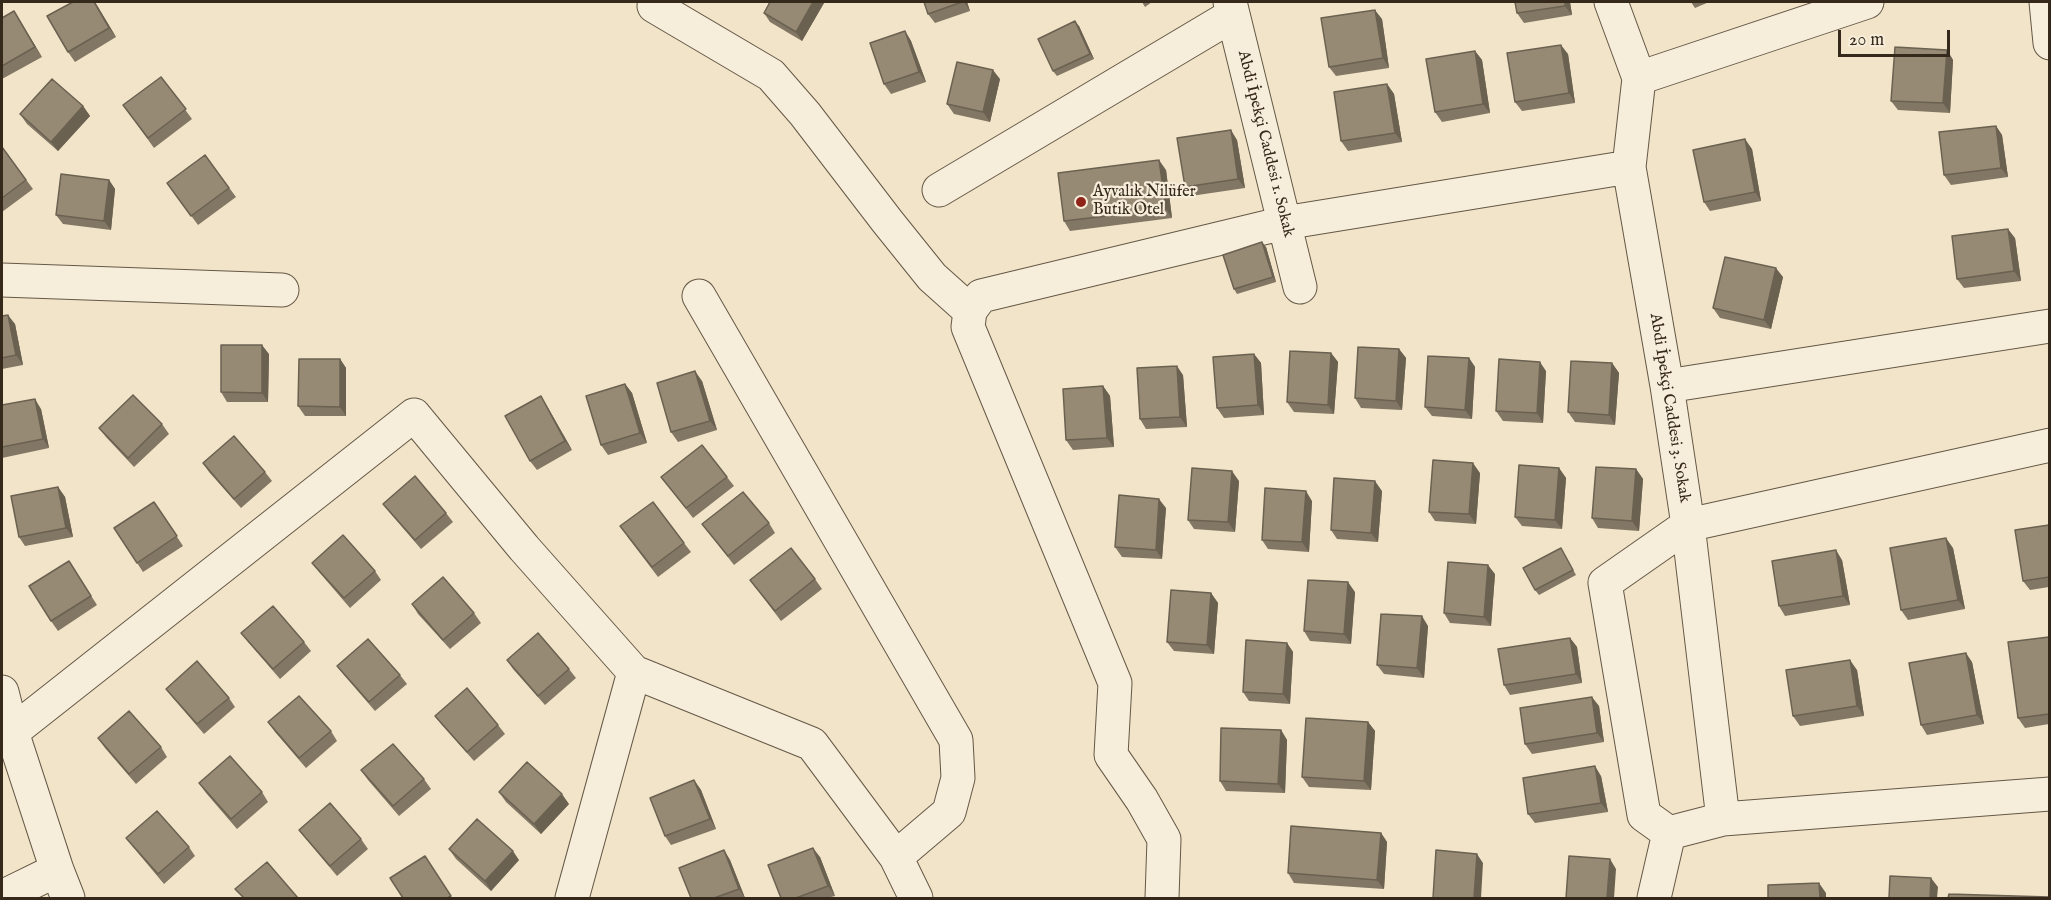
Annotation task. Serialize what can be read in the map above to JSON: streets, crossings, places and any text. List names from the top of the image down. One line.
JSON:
{"streets":{"street":["Abdi İpekçi Caddesi 1. Sokak","Abdi İpekçi Caddesi 3. Sokak"]},"places":["Ayvalık Nilüfer Butik Otel"],"scale_bar":"20 m"}
